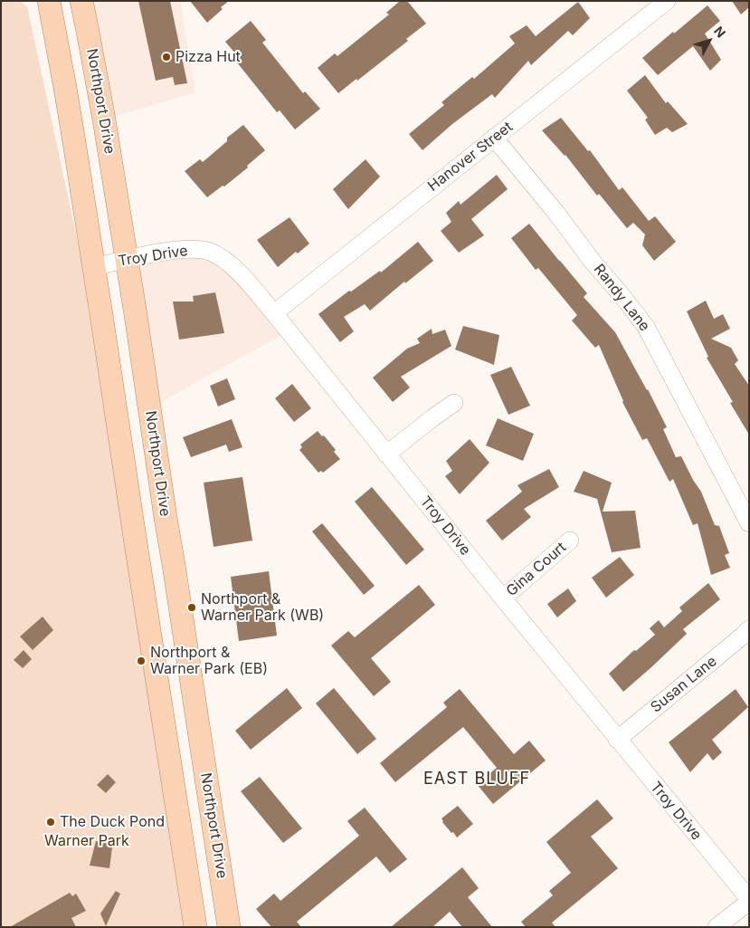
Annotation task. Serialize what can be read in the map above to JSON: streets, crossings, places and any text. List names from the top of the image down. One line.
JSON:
{"streets":{"main road":["Northport Drive"],"street":["Hanover Street","Troy Drive","Randy Lane","Gina Court","Susan Lane"]},"crossings":[["Northport Drive","Troy Drive"],["Hanover Street","Troy Drive"],["Hanover Street","Randy Lane"],["Troy Drive","Gina Court"],["Troy Drive","Susan Lane"]],"districts":["EAST BLUFF"],"parks":["Warner Park"],"places":["Pizza Hut","Northport & Warner Park (WB)","Northport & Warner Park (EB)","The Duck Pond"],"north":"top right"}
